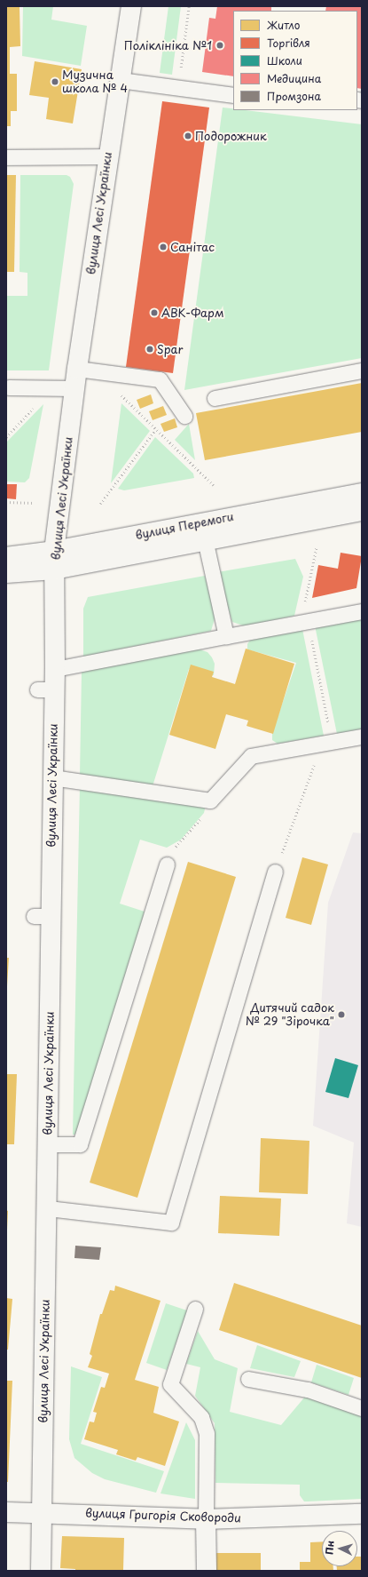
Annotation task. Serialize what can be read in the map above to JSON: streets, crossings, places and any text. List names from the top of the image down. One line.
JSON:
{"streets":{"street":["вулиця Лесі Українки","вулиця Перемоги","вулиця Григорія Сковороди"]},"crossings":[["вулиця Лесі Українки","вулиця Перемоги"],["вулиця Лесі Українки","вулиця Григорія Сковороди"]],"places":["Поліклініка №1","Музична школа № 4","Подорожник","Санітас","АВК-Фарм","Spar","Дитячий садок № 29 \"Зірочка\""],"legend":["Житло","Торгівля","Школи","Медицина","Промзона"],"north":"left"}
